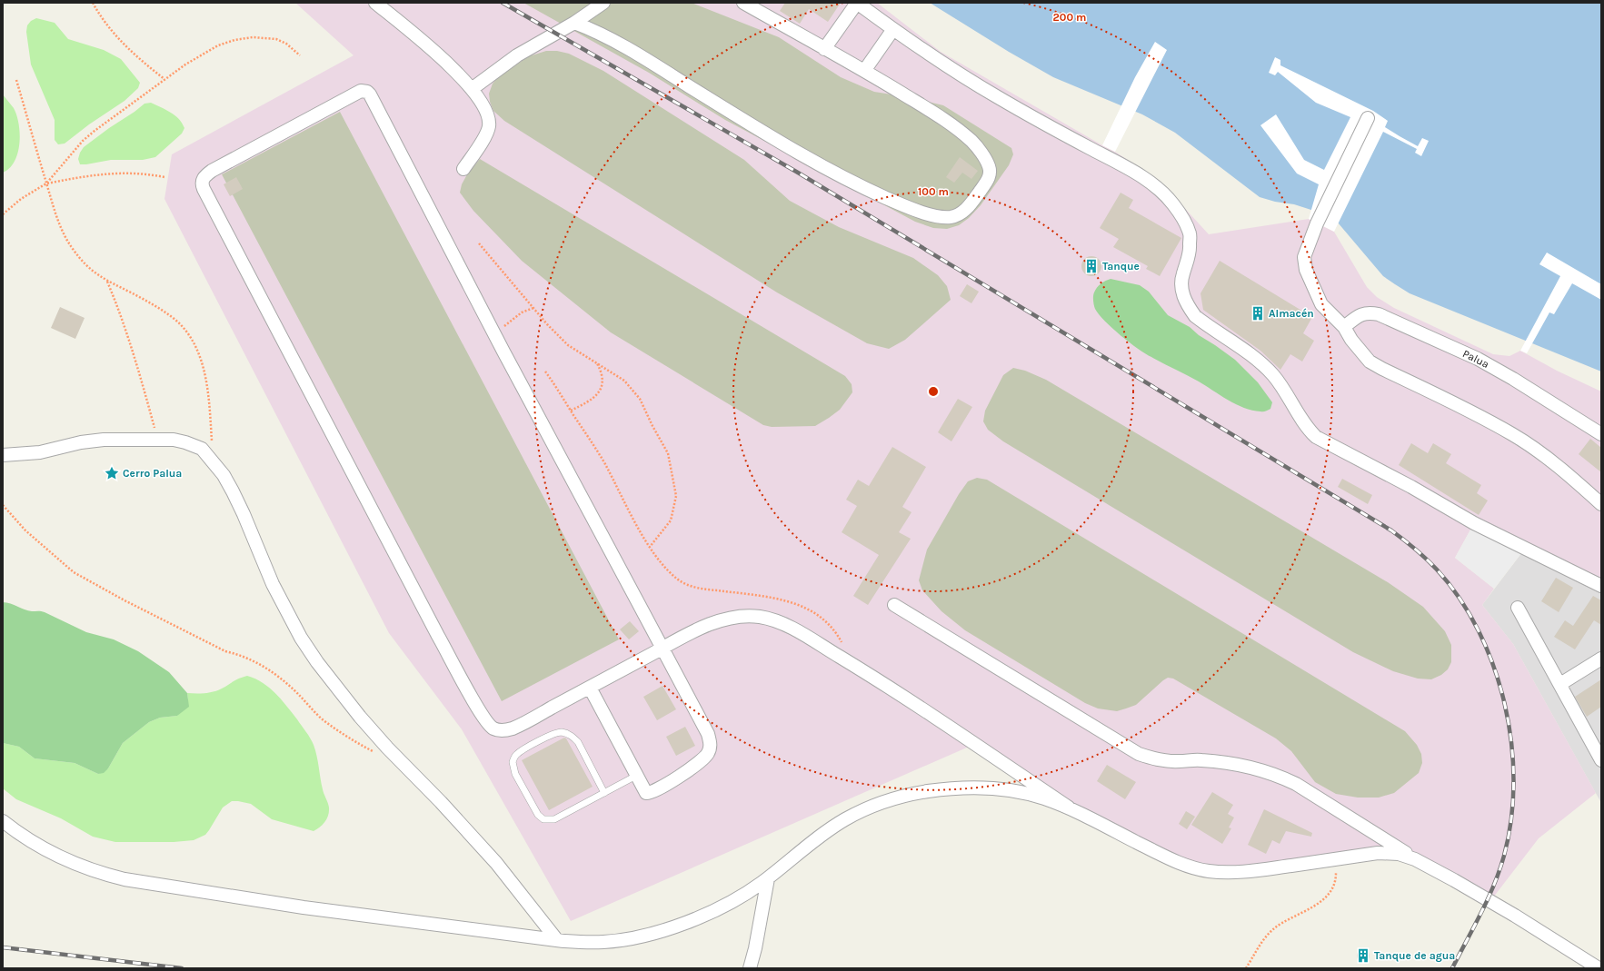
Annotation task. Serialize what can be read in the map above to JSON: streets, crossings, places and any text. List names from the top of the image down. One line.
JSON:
{"streets":{"street":["Palua"]},"places":{"building":["Tanque","Almacén","Tanque de agua"],"place":["Cerro Palua"]},"rings":["200 m","100 m"]}
